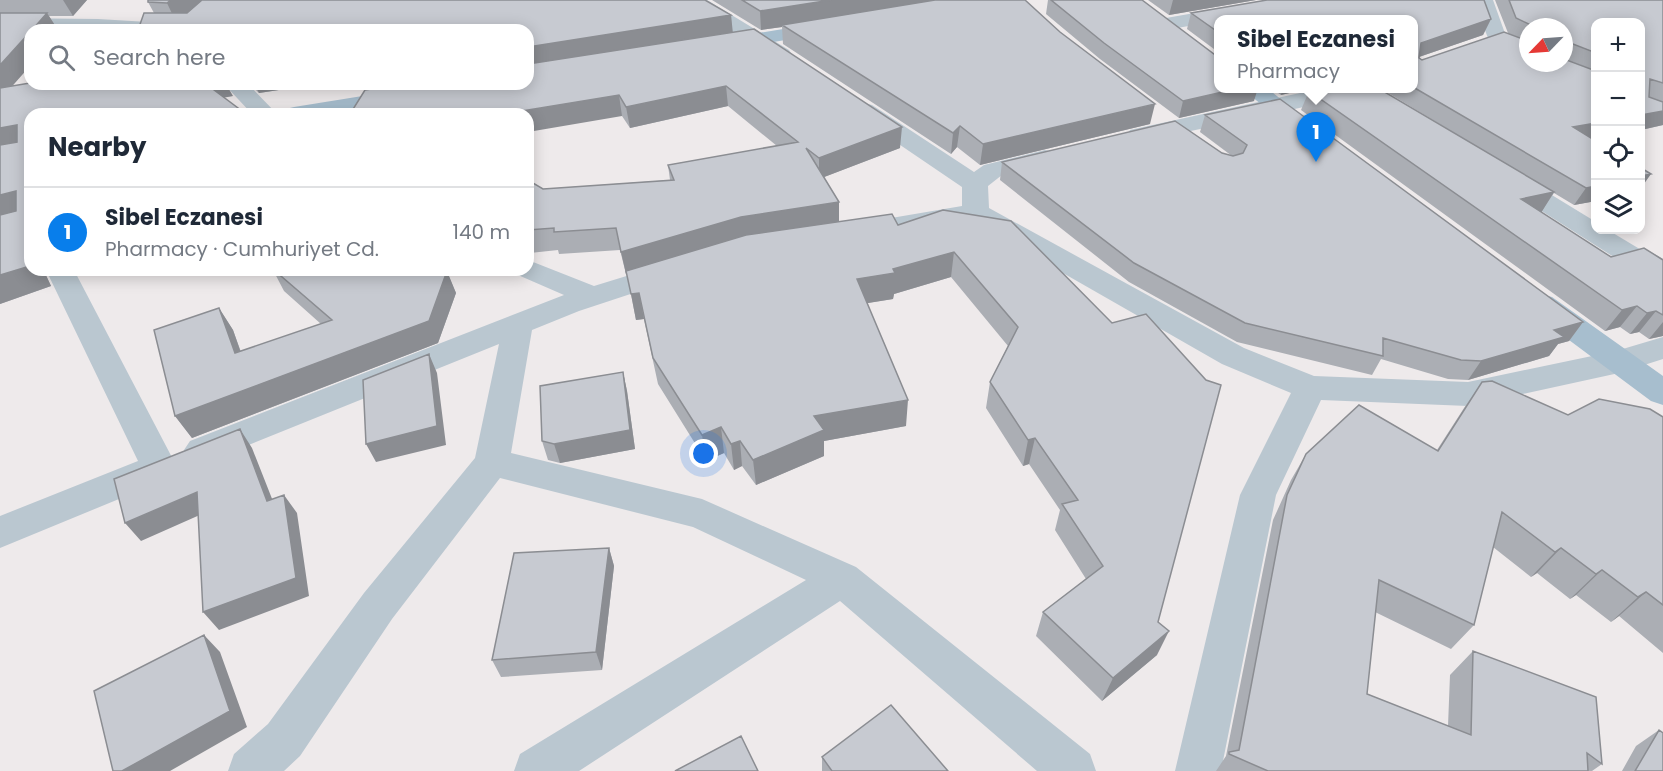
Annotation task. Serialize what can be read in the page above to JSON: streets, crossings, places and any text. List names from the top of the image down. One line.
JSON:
{"north":"bottom left","page":{"popup":["Sibel Eczanesi","Pharmacy"],"map_buttons":["+","−"],"search":"Search here","heading":"Nearby","pins":"1","list":[{"mark":"1","name":"Sibel Eczanesi","note":"Pharmacy · Cumhuriyet Cd.","value":"140 m"}]}}
